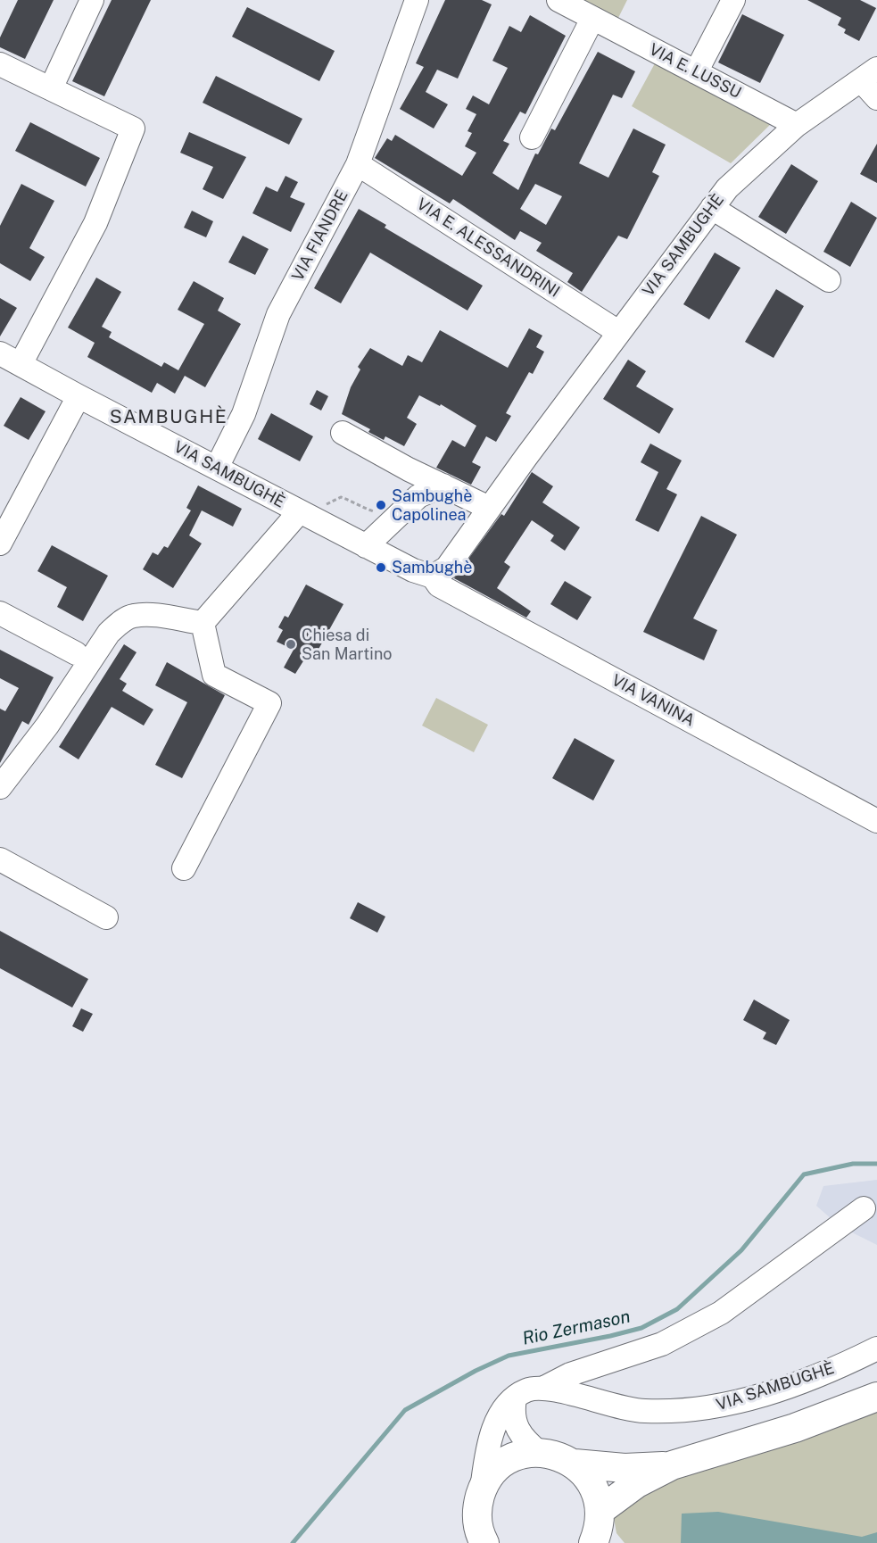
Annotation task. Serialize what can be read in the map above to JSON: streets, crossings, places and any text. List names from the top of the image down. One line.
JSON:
{"streets":{"street":["VIA E. LUSSU","VIA FIANDRE","VIA SAMBUGHÈ","VIA E. ALESSANDRINI","VIA VANINA"]},"crossings":[["VIA E. LUSSU","VIA SAMBUGHÈ"],["VIA FIANDRE","VIA SAMBUGHÈ"],["VIA FIANDRE","VIA E. ALESSANDRINI"],["VIA SAMBUGHÈ","VIA E. ALESSANDRINI"],["VIA SAMBUGHÈ","VIA VANINA"]],"districts":["SAMBUGHÈ"],"water":["Rio Zermason"],"places":["Sambughè Capolinea","Sambughè","Chiesa di San Martino"]}
